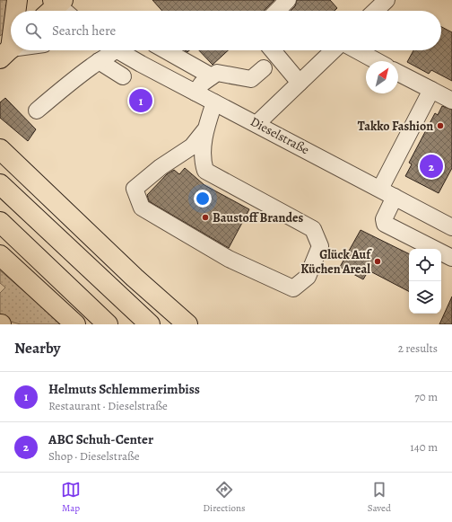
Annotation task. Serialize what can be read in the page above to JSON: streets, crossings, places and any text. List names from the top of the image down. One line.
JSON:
{"streets":{"street":["Dieselstraße"]},"places":["Takko Fashion","Baustoff Brandes","Glück Auf Küchen Areal"],"north":"top right","page":{"search":"Search here","pins":["1","2"],"heading":["Nearby","2 results"],"list":[{"mark":"1","name":"Helmuts Schlemmerimbiss","note":"Restaurant · Dieselstraße","value":"70 m"},{"mark":"2","name":"ABC Schuh-Center","note":"Shop · Dieselstraße","value":"140 m"}],"nav":["Map","Directions","Saved"]}}
